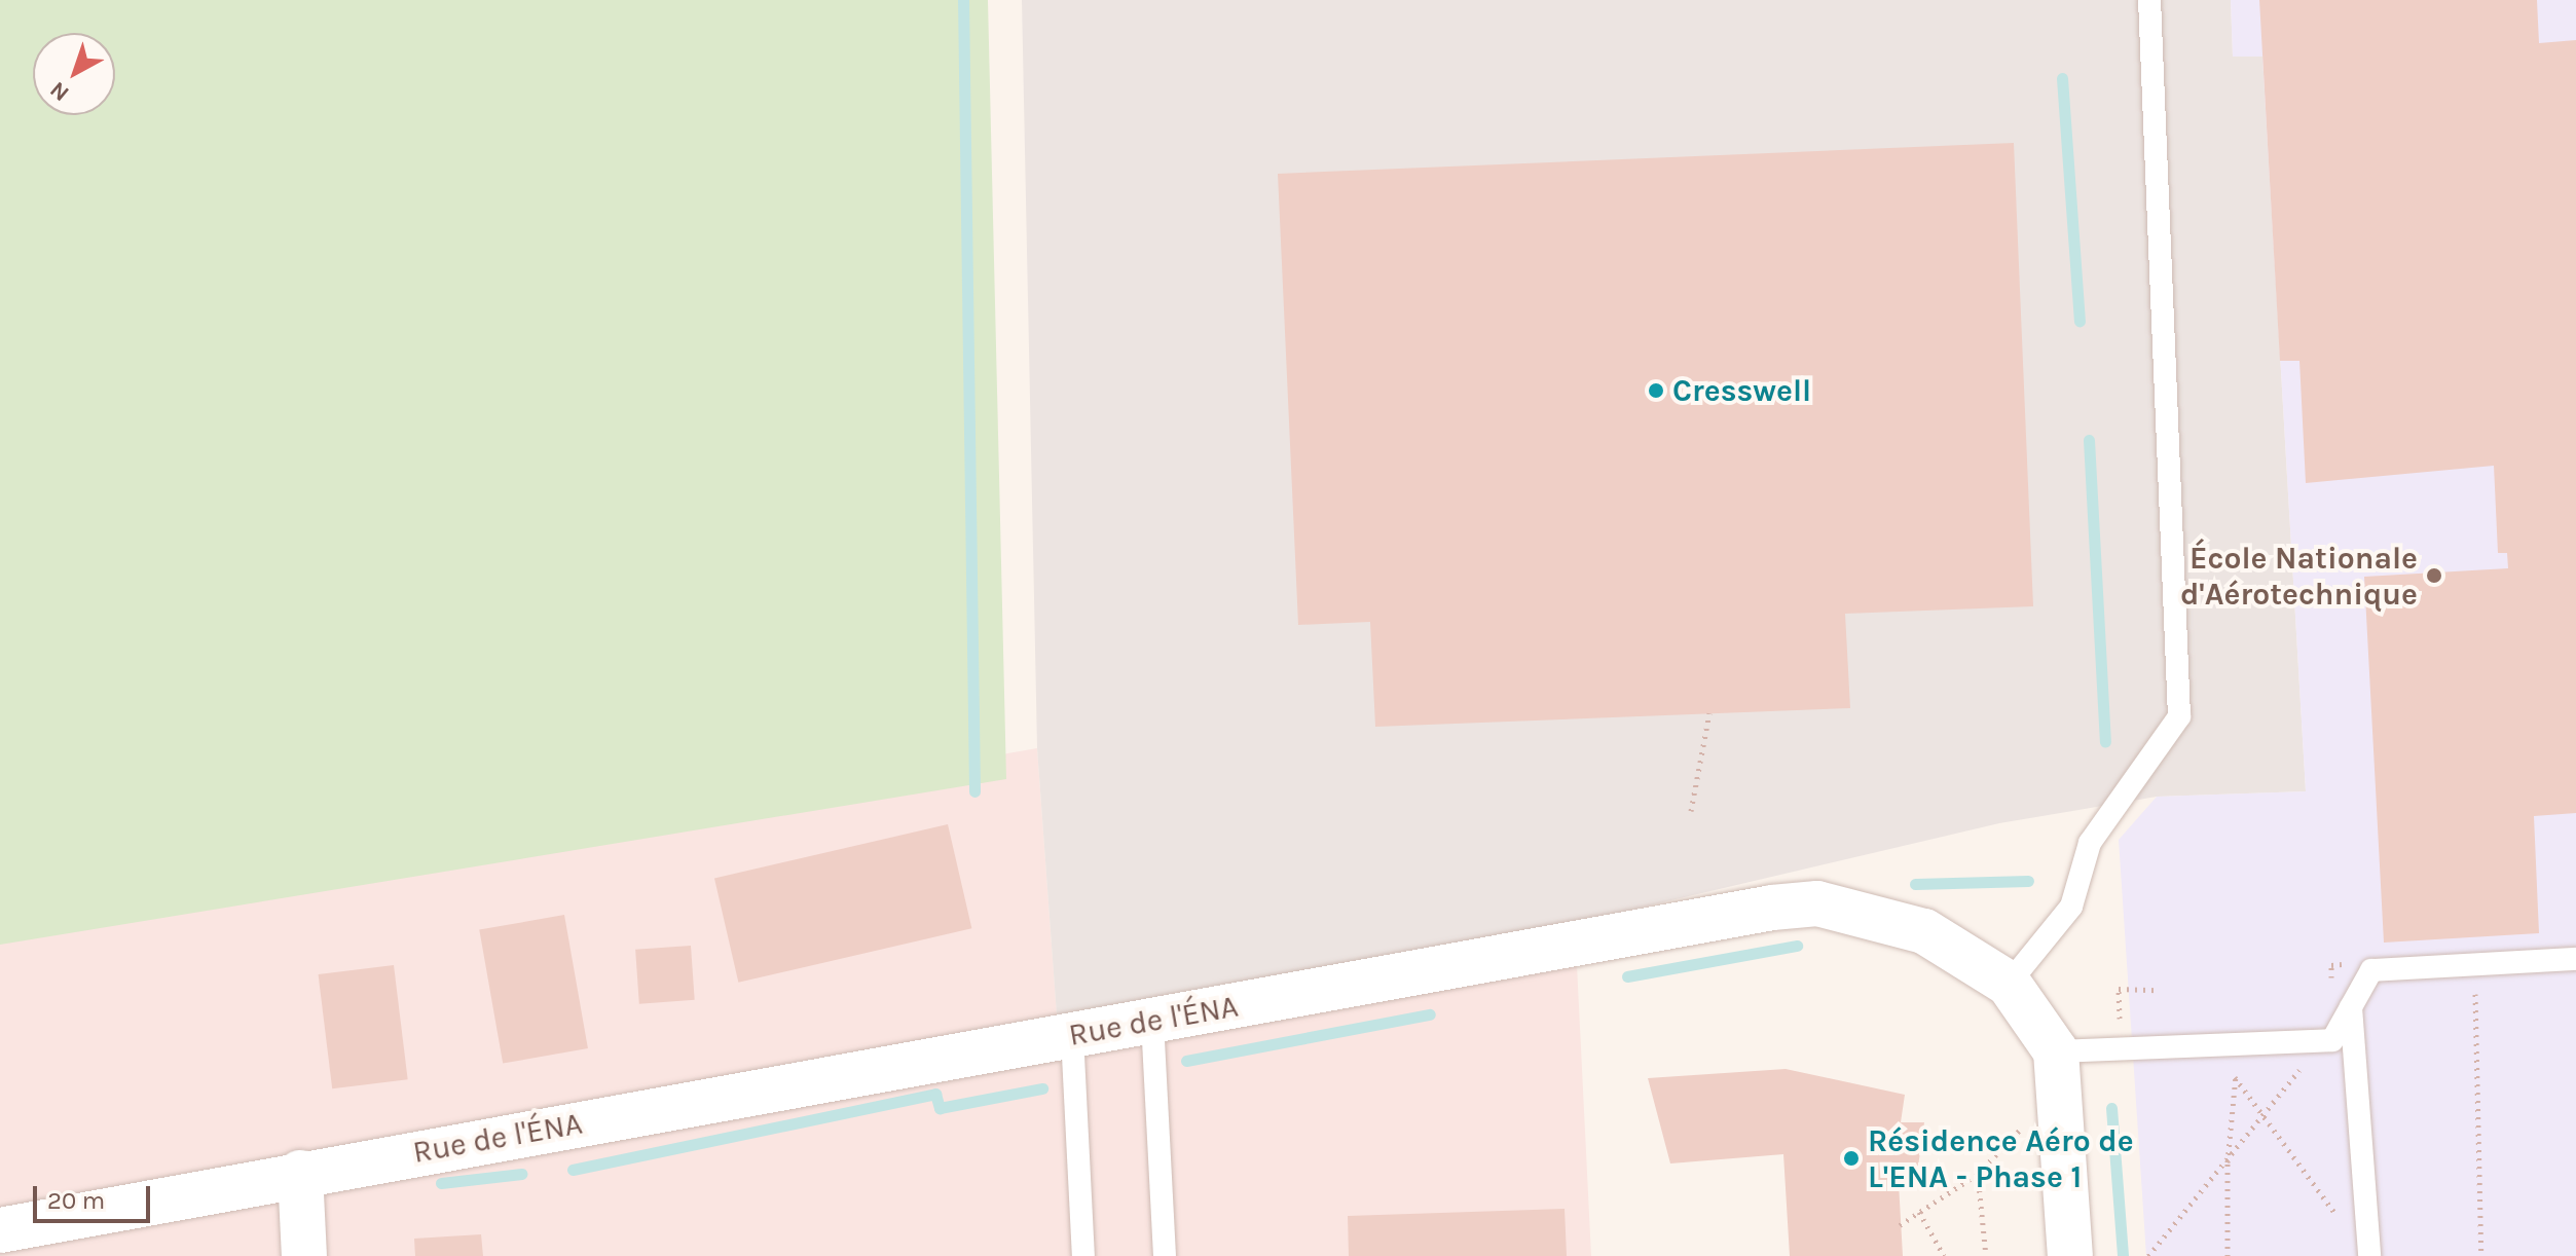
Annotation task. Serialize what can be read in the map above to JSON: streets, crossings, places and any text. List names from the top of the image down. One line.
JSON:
{"streets":{"street":["Rue de l'ÉNA"]},"places":["Cresswell","École Nationale d'Aérotechnique","Résidence Aéro de L'ENA - Phase 1"],"scale_bar":"20 m","north":"bottom left"}
